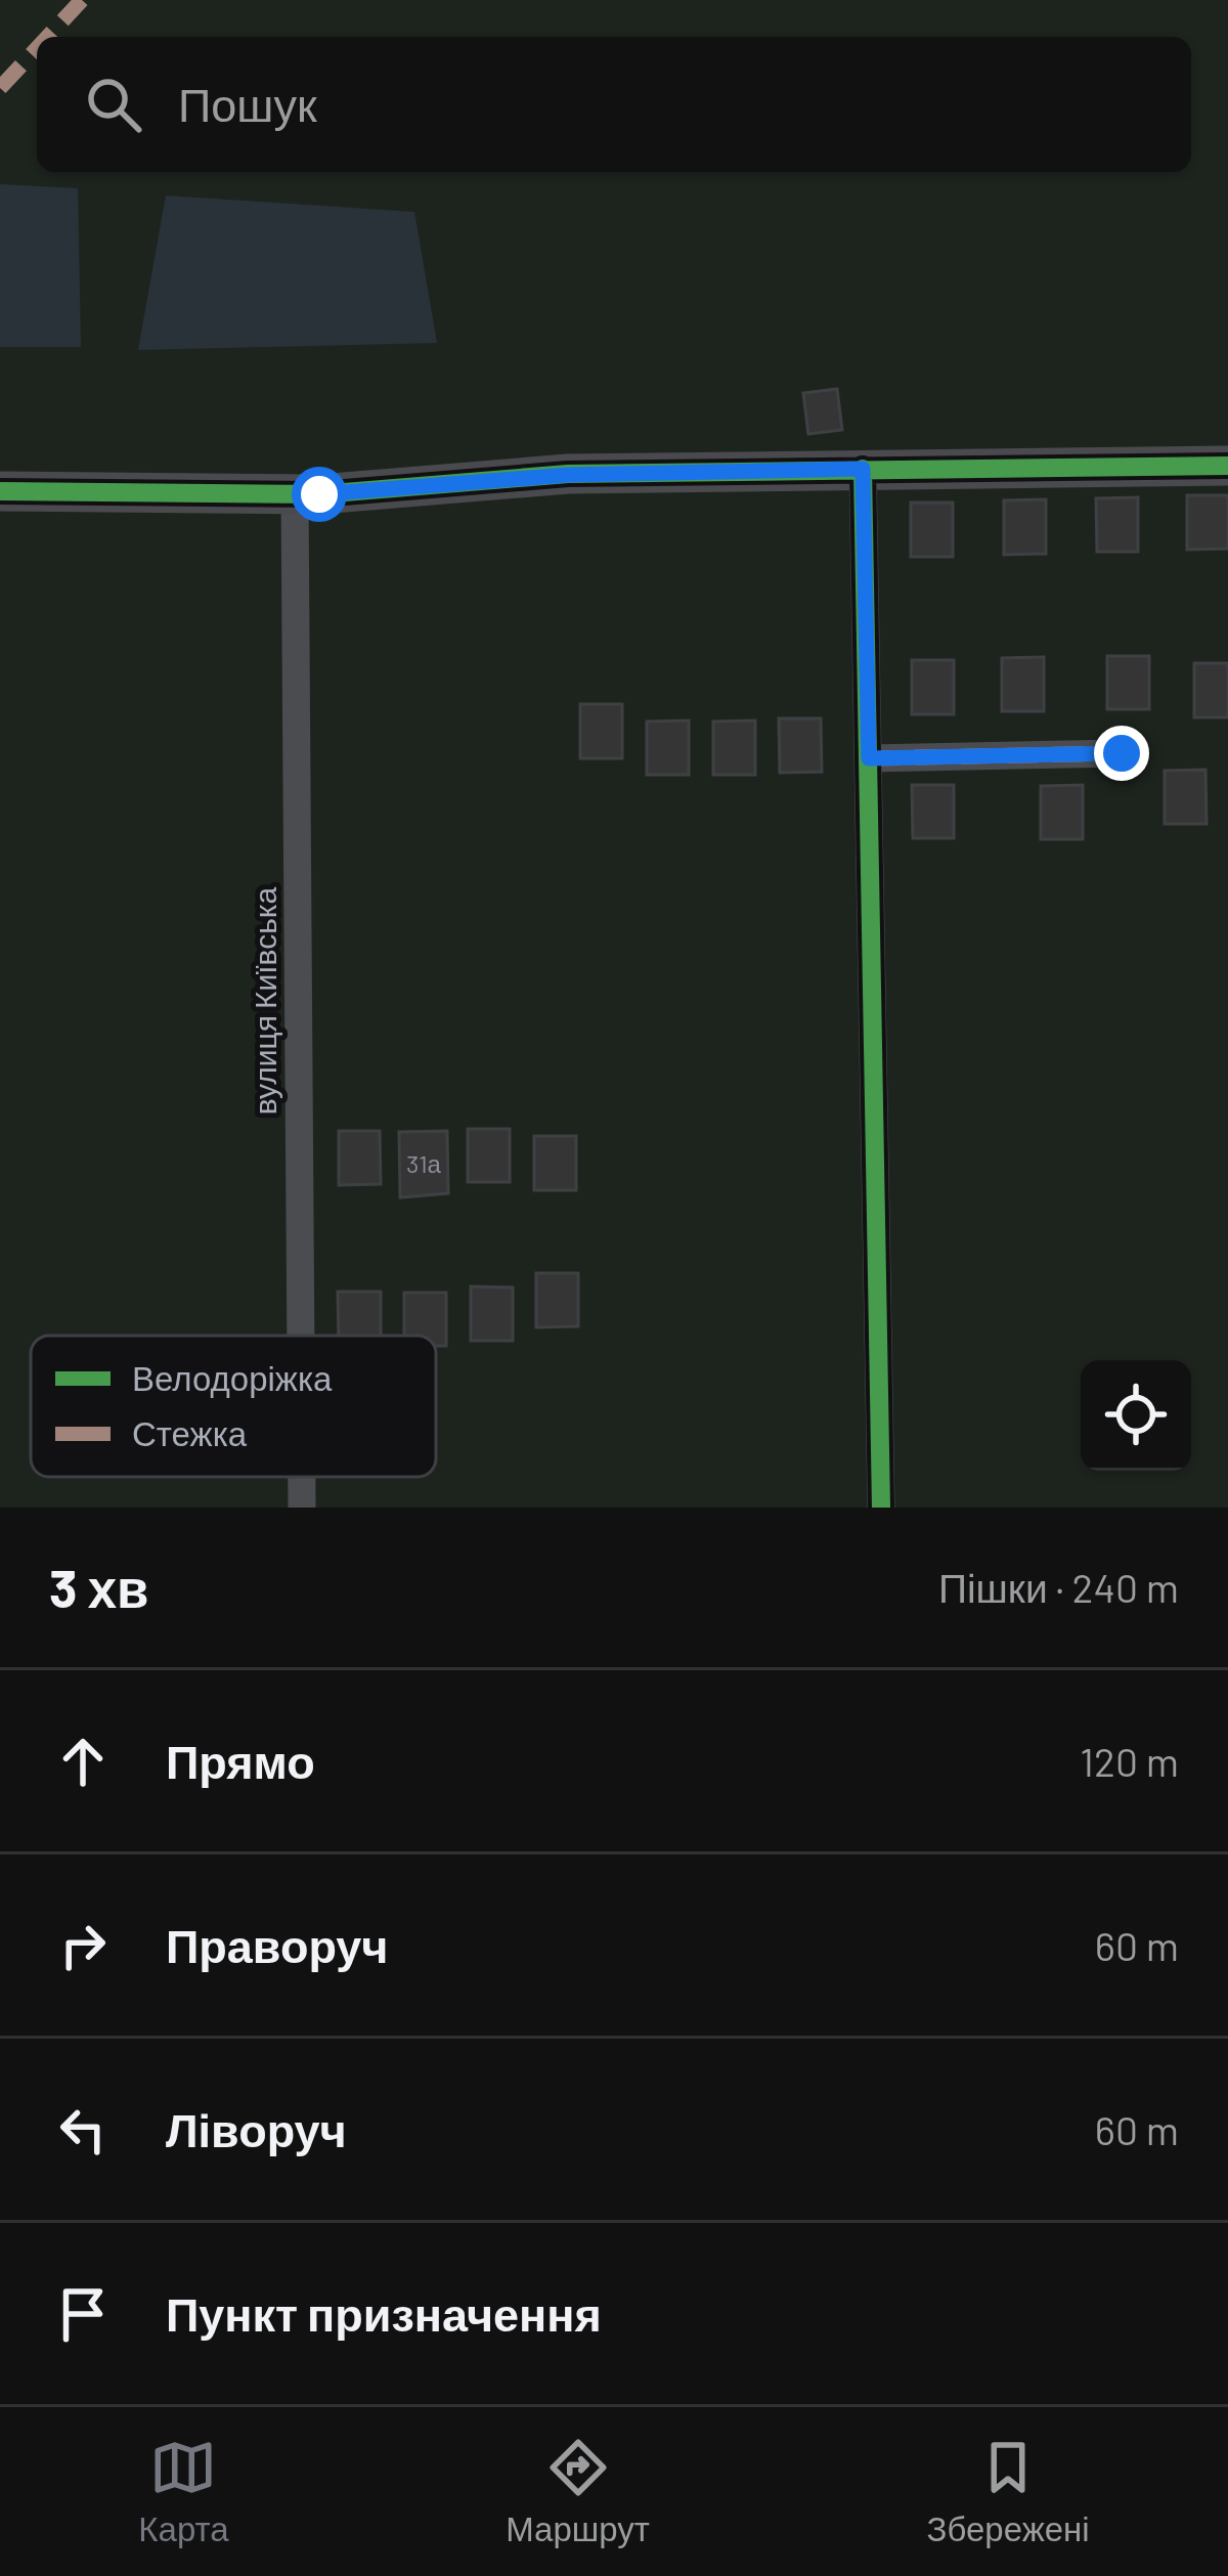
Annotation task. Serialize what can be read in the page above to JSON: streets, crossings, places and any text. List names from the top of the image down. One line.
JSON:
{"streets":{"street":["вулиця Київська"]},"house_numbers":["31а"],"legend":["Велодоріжка","Стежка"],"page":{"search":"Пошук","heading":["3 хв","Пішки · 240 m"],"list":[["Прямо","120 m"],["Праворуч","60 m"],["Ліворуч","60 m"],"Пункт призначення"],"nav":["Карта","Маршрут","Збережені"]}}
